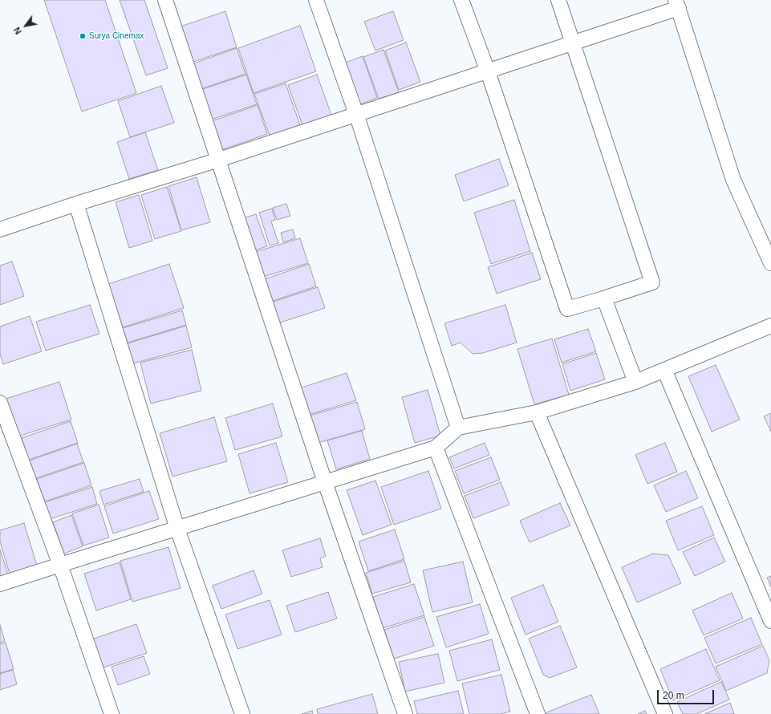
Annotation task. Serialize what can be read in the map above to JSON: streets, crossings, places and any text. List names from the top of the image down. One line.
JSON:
{"places":["Surya Cinemax"],"scale_bar":"20 m","north":"bottom left"}
